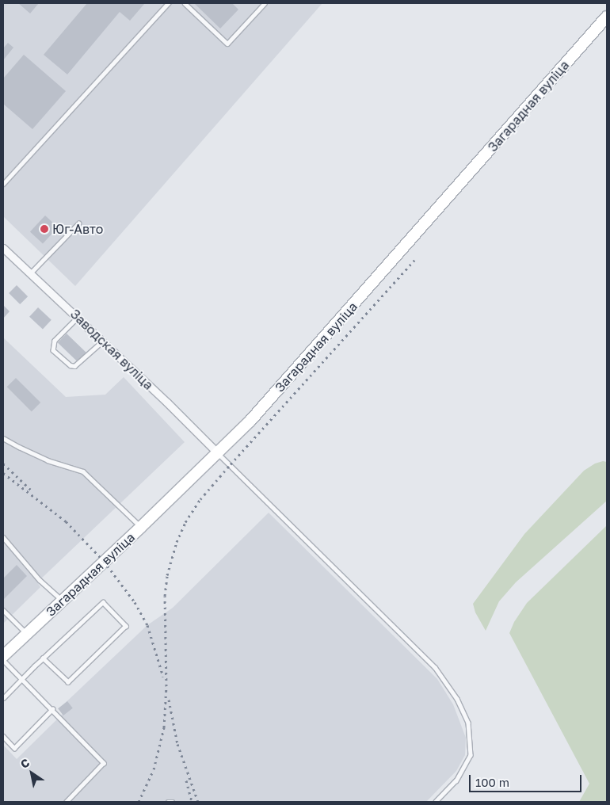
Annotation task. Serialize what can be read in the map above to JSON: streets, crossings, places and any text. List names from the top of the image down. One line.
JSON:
{"streets":{"main road":["Загарадная вуліца"],"street":["Заводская вуліца"]},"crossings":[["Загарадная вуліца","Заводская вуліца"]],"places":["Юг-Авто"],"scale_bar":"100 m","north":"top left"}
